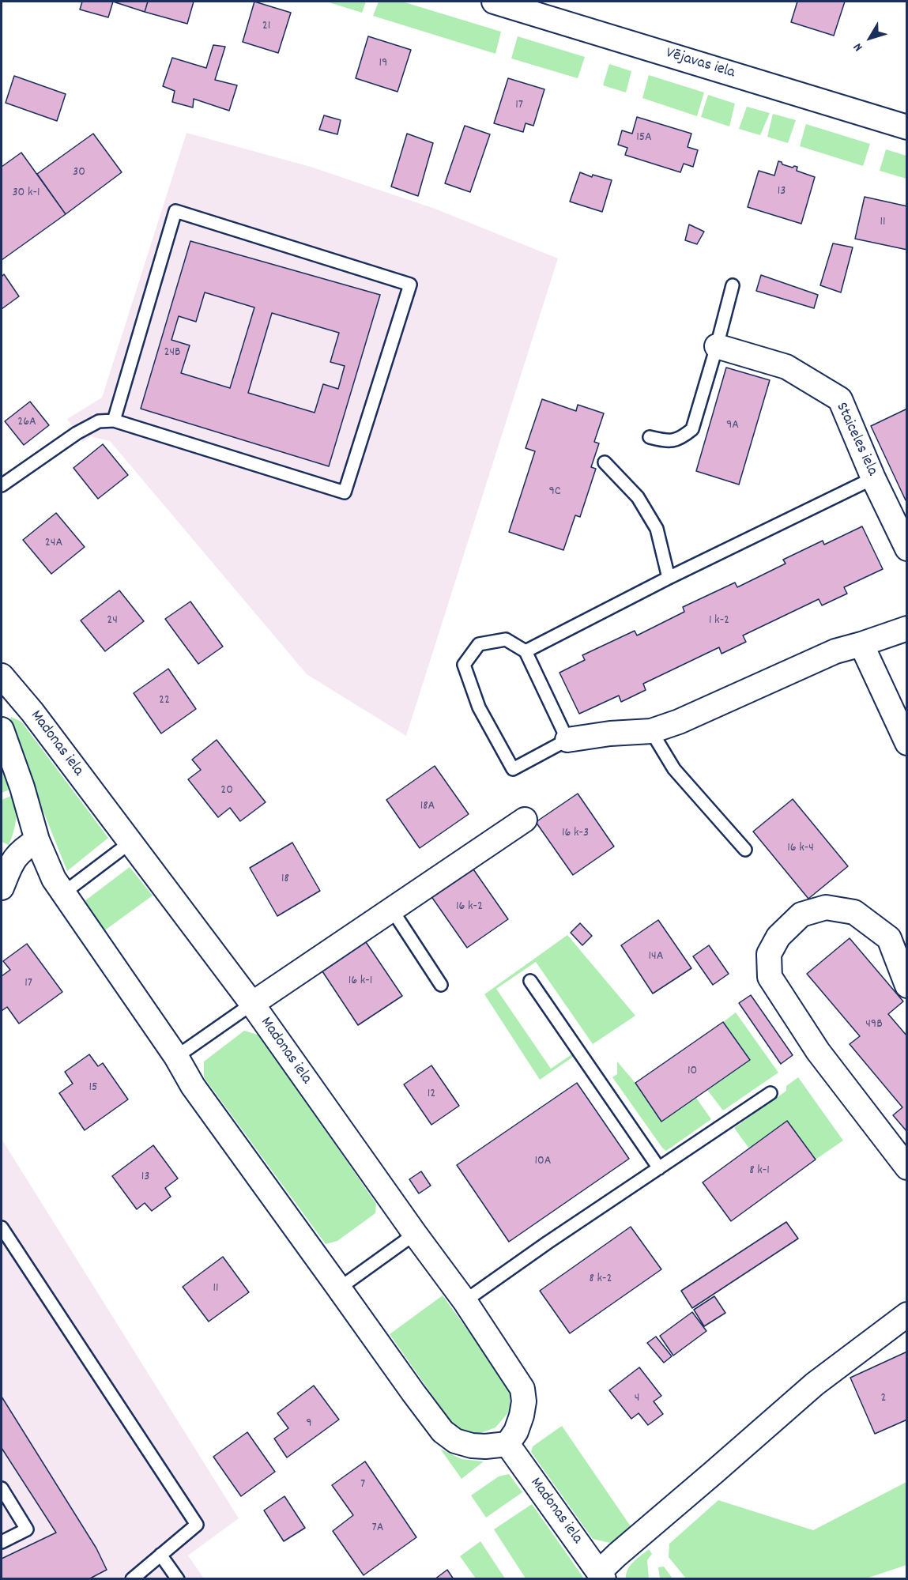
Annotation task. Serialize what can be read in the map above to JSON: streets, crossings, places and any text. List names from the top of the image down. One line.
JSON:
{"streets":{"street":["Vējavas iela","Staiceles iela","Madonas iela"]},"house_numbers":["21","19","17","15A","30","13","30 k-1","11","24B","26A","9A","9C","24A","24","1 k-2","22","20","18A","16 k-3","16 k-4","18","16 k-2","14A","16 k-1","17","49B","10","15","12","10A","8 k-1","13","8 k-2","11","4","2","9","7","7A"],"north":"bottom left"}
